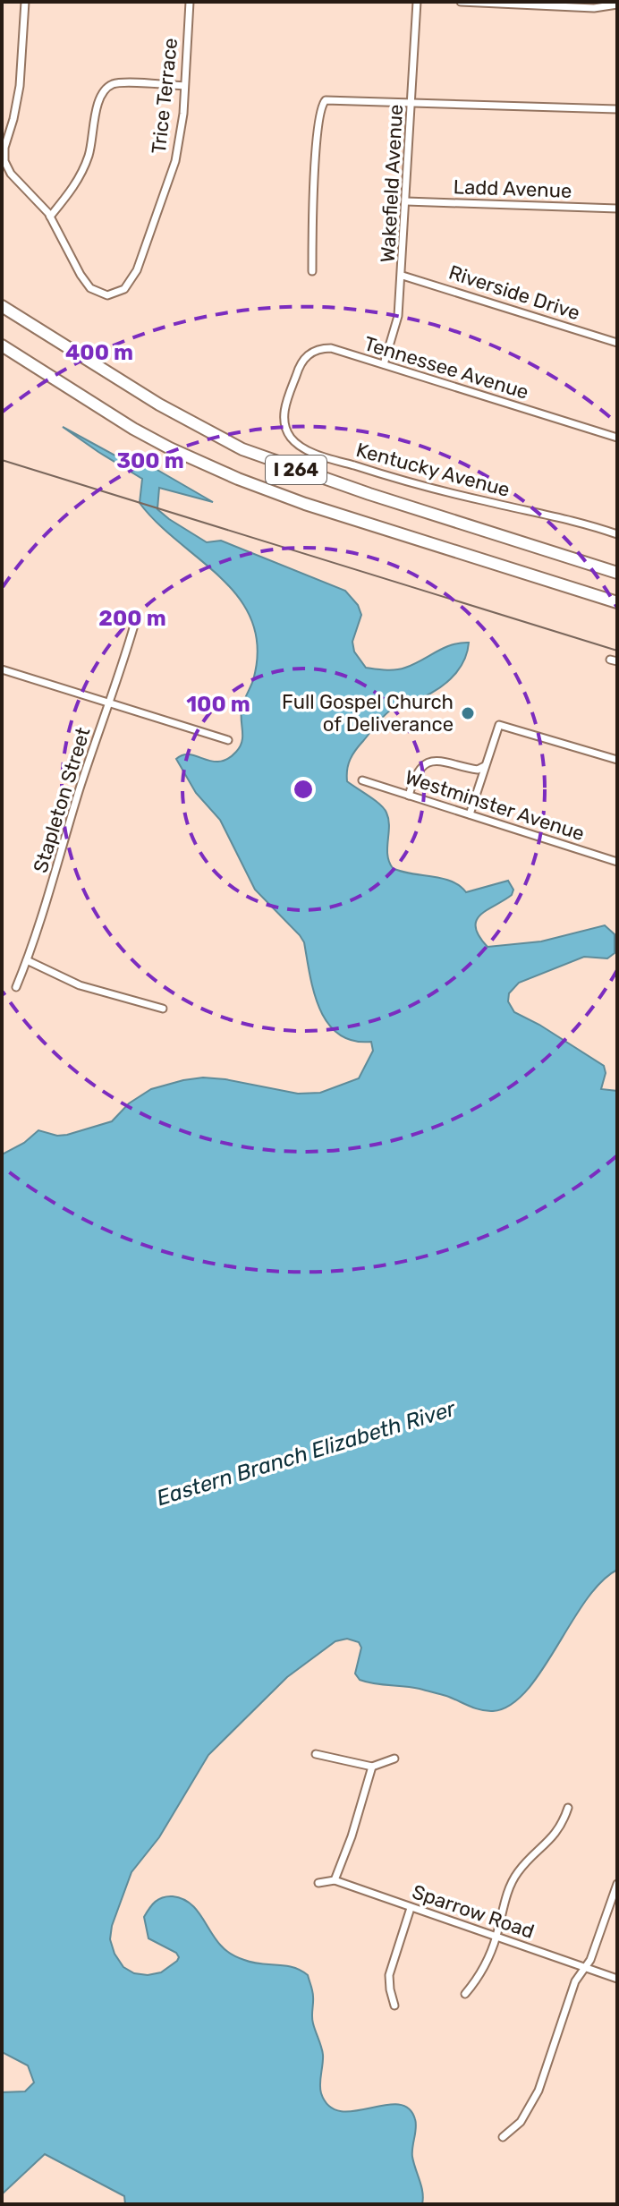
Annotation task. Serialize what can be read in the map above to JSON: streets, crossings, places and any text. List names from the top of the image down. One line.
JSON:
{"streets":{"highway":["I 264"],"street":["Trice Terrace","Wakefield Avenue","Ladd Avenue","Riverside Drive","Tennessee Avenue","Kentucky Avenue","Stapleton Street","Westminster Avenue","Sparrow Road"]},"crossings":[["Wakefield Avenue","Ladd Avenue"],["Wakefield Avenue","Riverside Drive"],["Wakefield Avenue","Tennessee Avenue"],["Tennessee Avenue","Kentucky Avenue"]],"water":["Eastern Branch Elizabeth River"],"places":["Full Gospel Church of Deliverance"],"rings":["400 m","300 m","200 m","100 m"]}
